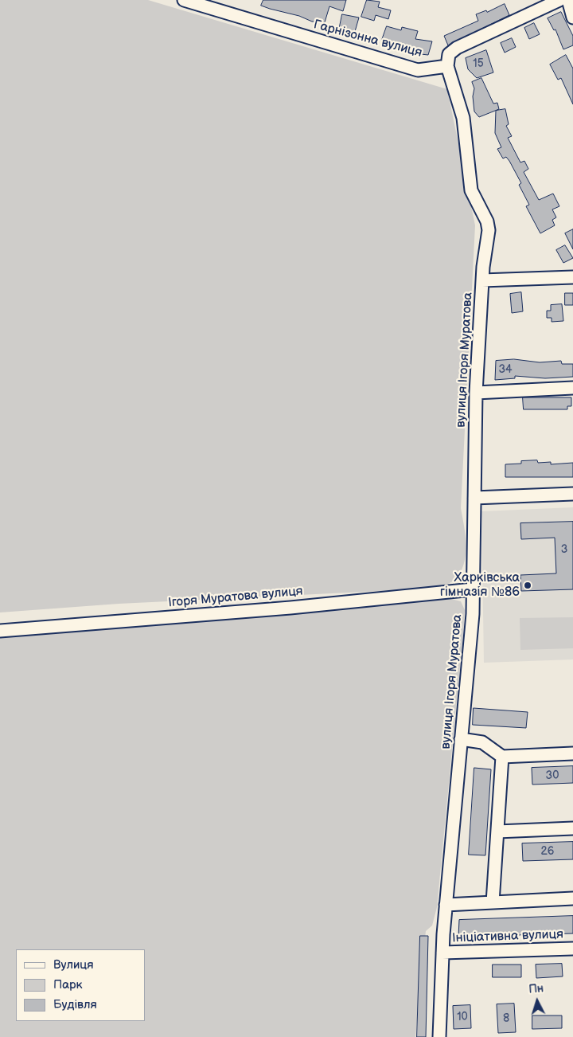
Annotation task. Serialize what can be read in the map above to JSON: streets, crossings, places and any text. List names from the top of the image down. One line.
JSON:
{"streets":{"street":["Гарнізонна вулиця","вулиця Ігоря Муратова","Ігоря Муратова вулиця","Ініціативна вулиця"]},"crossings":[["вулиця Ігоря Муратова","Ігоря Муратова вулиця"],["вулиця Ігоря Муратова","Ініціативна вулиця"]],"places":["Харківська гімназія №86"],"house_numbers":["15","34","3","30","26","10","8"],"legend":["Вулиця","Парк","Будівля"],"north":"top"}
